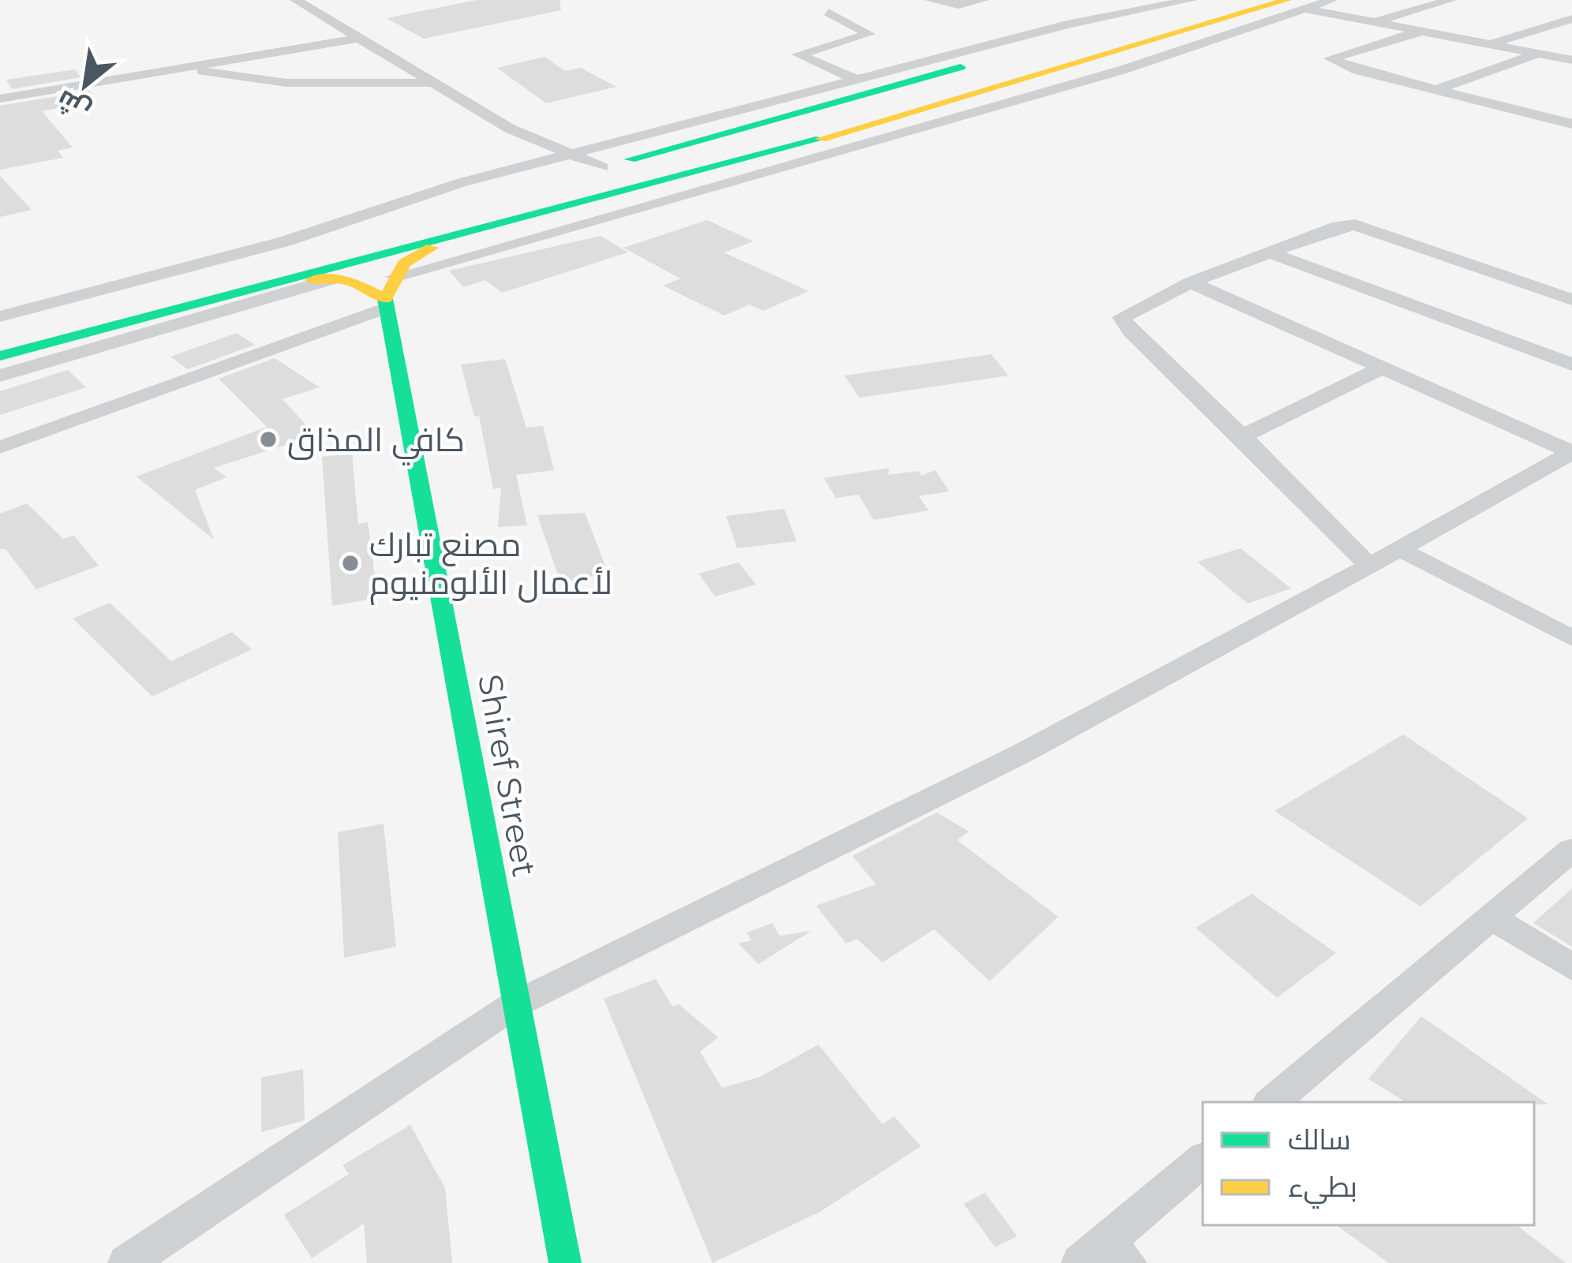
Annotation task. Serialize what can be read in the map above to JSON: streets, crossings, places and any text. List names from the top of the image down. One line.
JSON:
{"streets":{"main road":["Shiref Street"]},"places":["كافي المذاق","مصنع تبارك لأعمال الألومنيوم"],"legend":["سالك","بطيء"],"north":"bottom left"}
